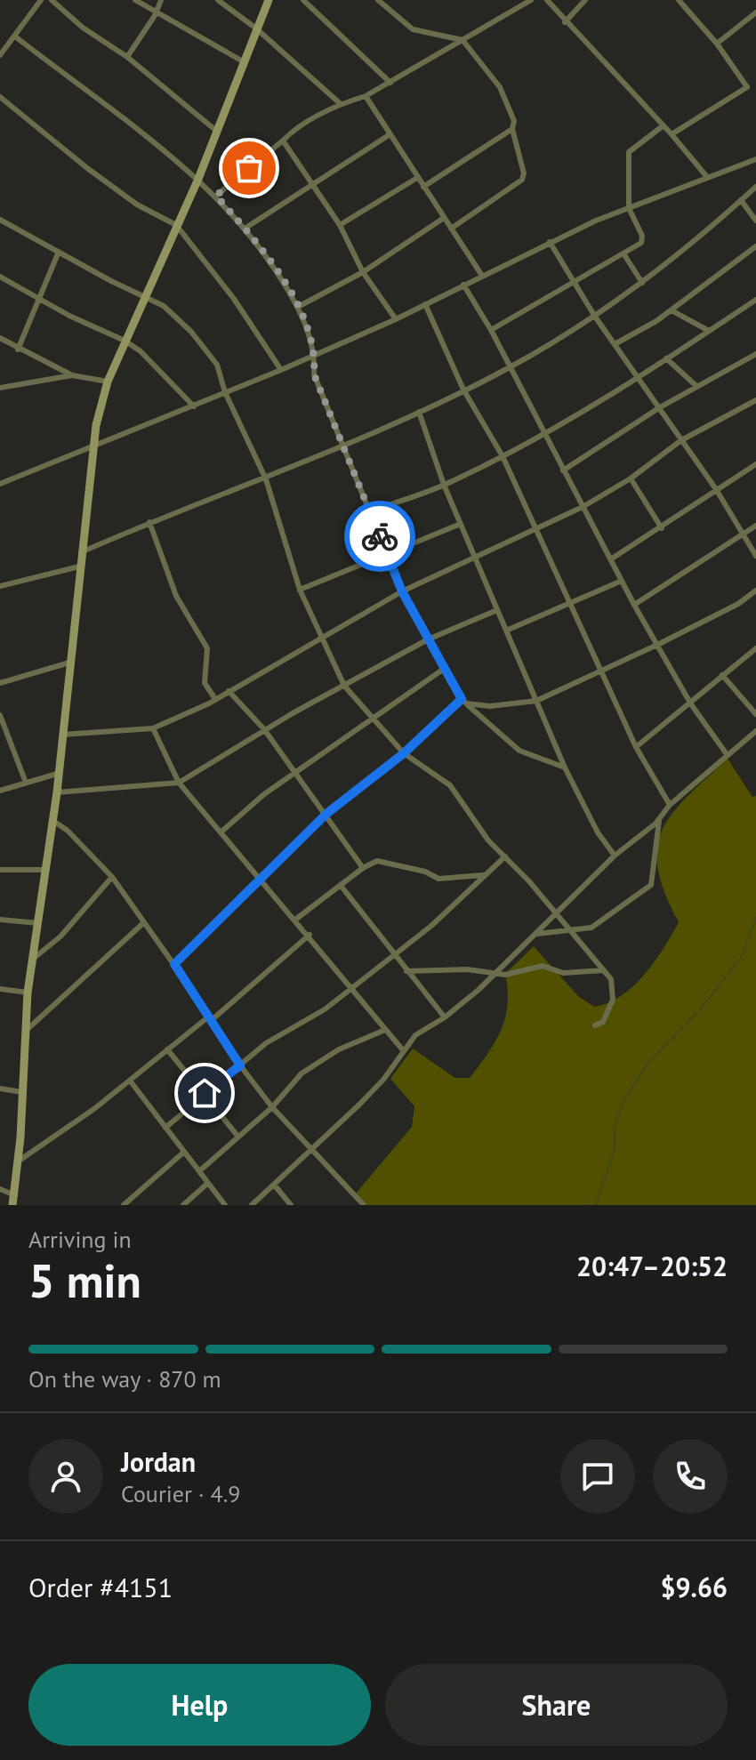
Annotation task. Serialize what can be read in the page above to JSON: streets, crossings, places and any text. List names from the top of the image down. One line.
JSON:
{"page":{"heading":["5 min","Arriving in","20:47–20:52"],"panel":["Jordan","Courier · 4.9","Order #4151","$9.66"],"bar":"On the way · 870 m","buttons":["Help","Share"]}}
